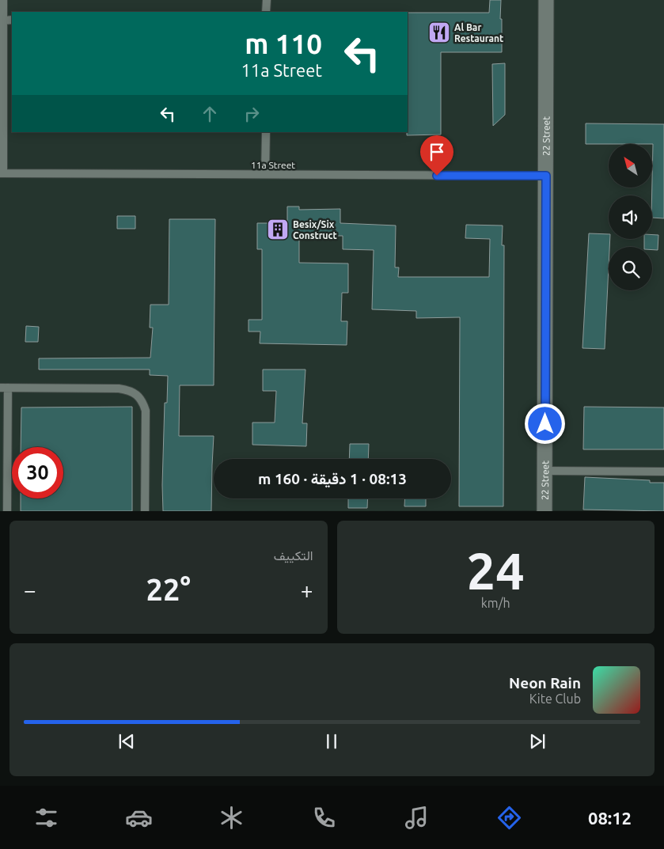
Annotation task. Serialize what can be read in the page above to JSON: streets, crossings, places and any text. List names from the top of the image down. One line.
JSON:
{"streets":{"street":["22 Street"],"lane":["11a Street"]},"crossings":[["22 Street","11a Street"]],"places":{"restaurant":["Al Bar Restaurant"],"building":["Besix/Six Construct"]},"north":"top left","page":{"turn":["110 m","11a Street"],"limit":"30","trip":"08:13 · 1 دقيقة · 160 m","tile":[["24","km/h"],"التكييف"],"heat":["−","22°","+"],"song":["Neon Rain","Kite Club"],"tabs":"08:12"}}
